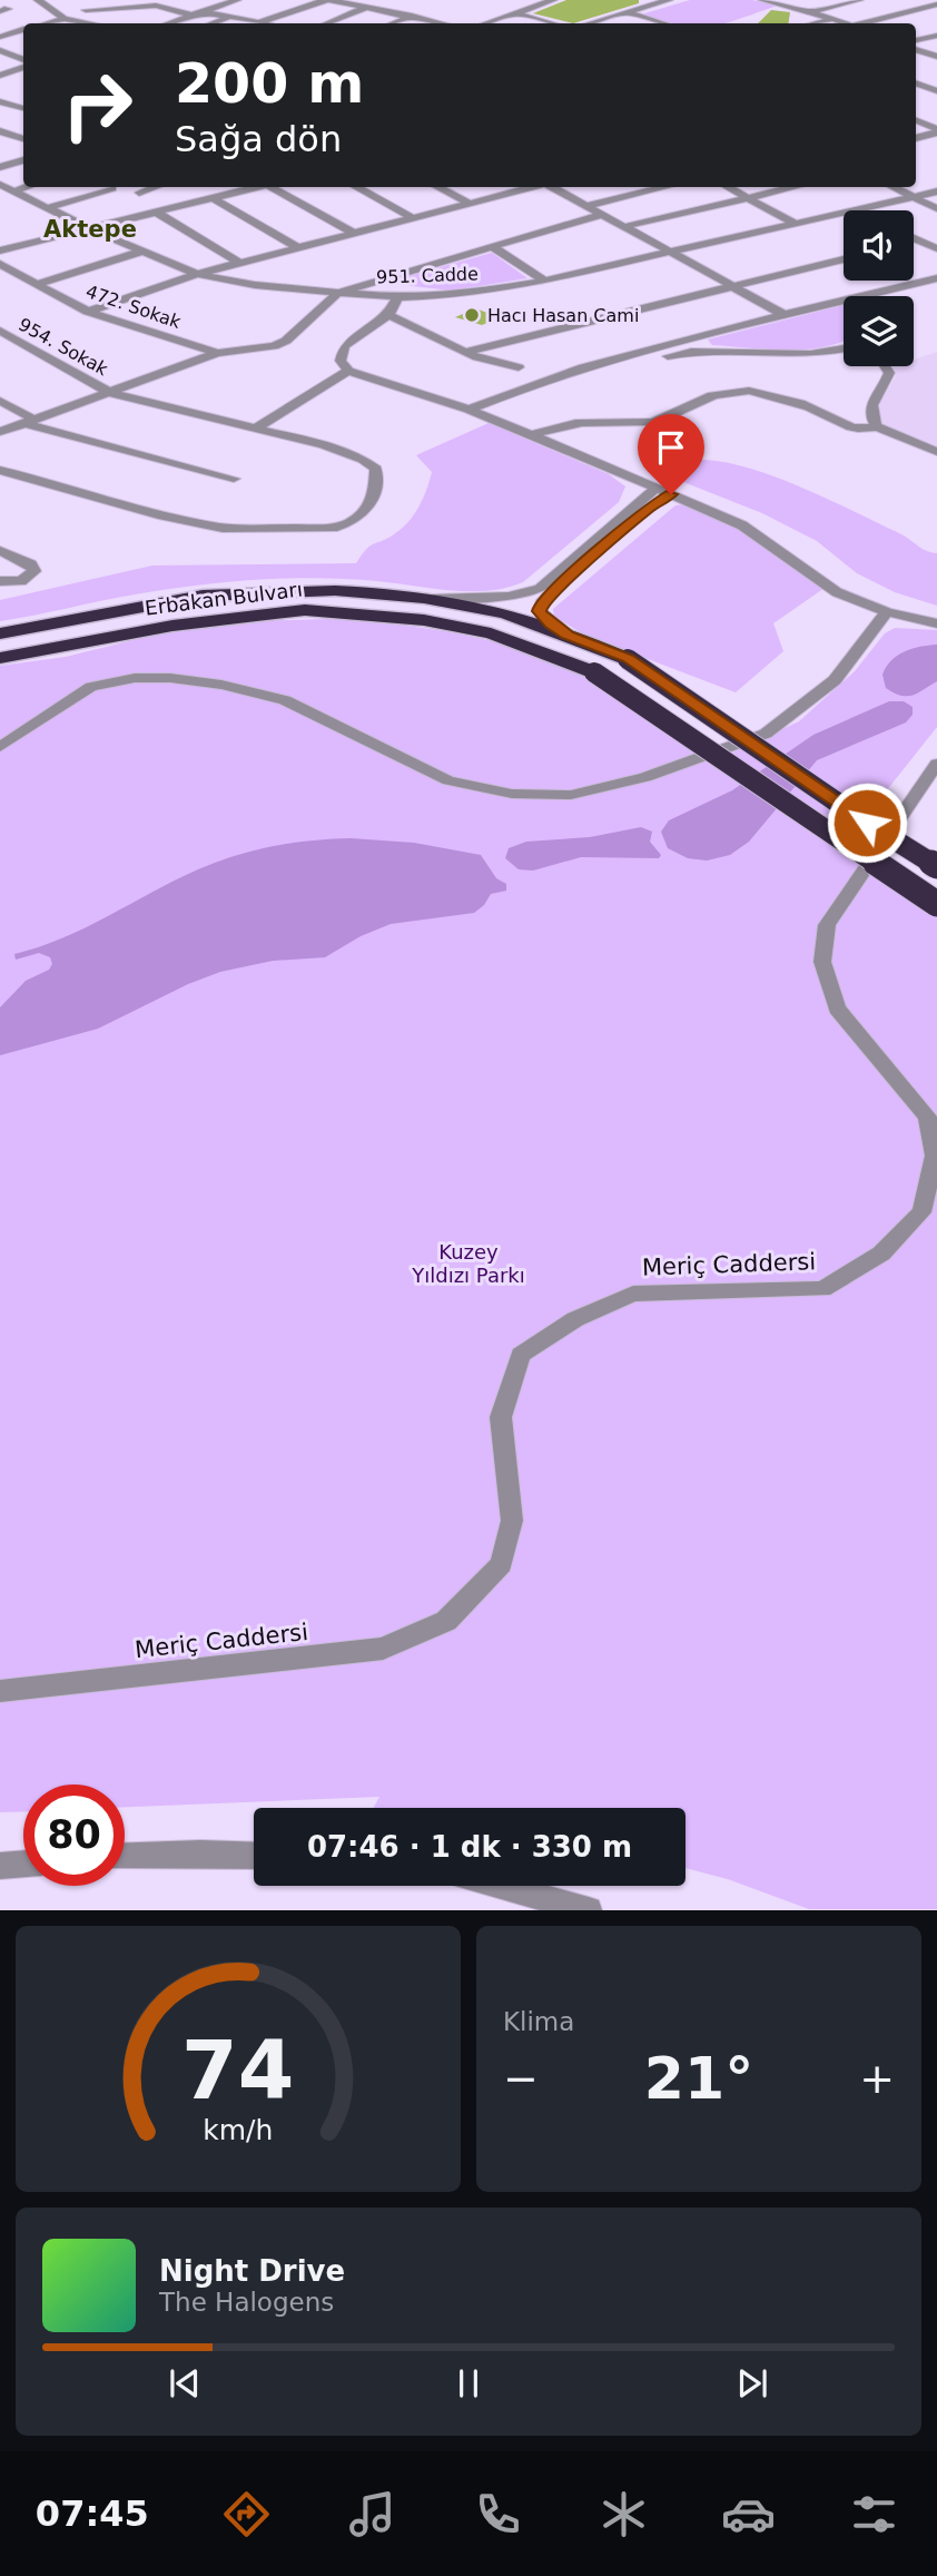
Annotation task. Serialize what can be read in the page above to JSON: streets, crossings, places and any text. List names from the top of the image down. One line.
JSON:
{"streets":{"highway":["Erbakan Bulvarı"],"street":["951. Cadde","472. Sokak","954. Sokak","Meriç Caddersi"]},"districts":["Aktepe"],"parks":["Kuzey Yıldızı Parkı"],"places":["Hacı Hasan Cami"],"page":{"turn":["200 m","Sağa dön"],"limit":"80","trip":"07:46 · 1 dk · 330 m","tile":"Klima","heat":["−","21°","+"],"song":["Night Drive","The Halogens"],"tabs":"07:45","gauge":["74","km/h"]}}
